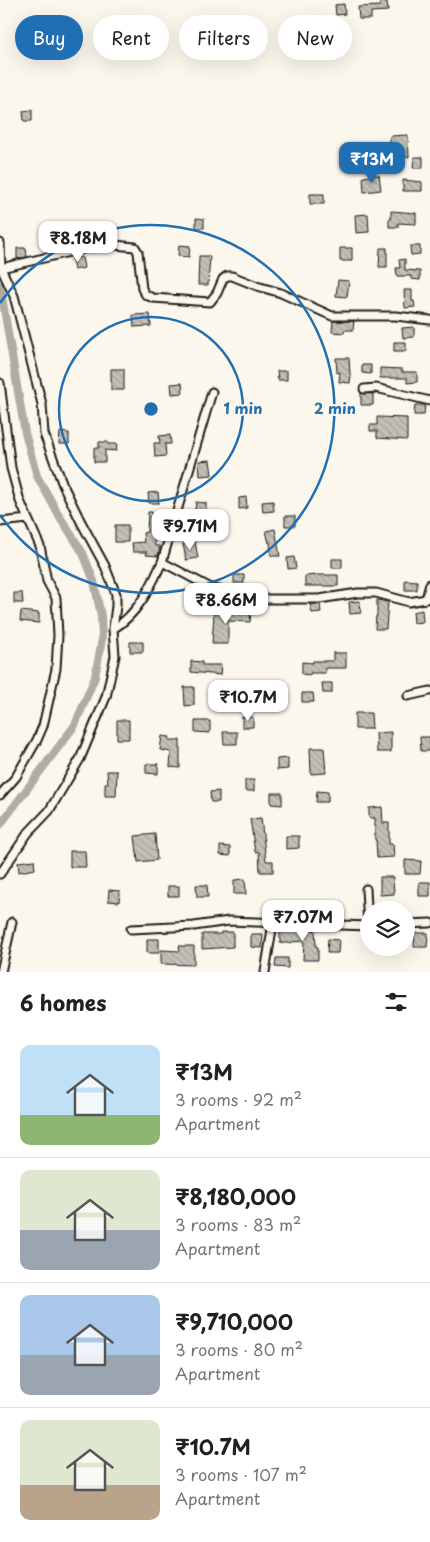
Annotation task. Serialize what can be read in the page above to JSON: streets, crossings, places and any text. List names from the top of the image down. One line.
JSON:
{"page":{"chip":["Buy","Rent","Filters","New"],"price":["₹13M","₹8.18M","₹9.71M","₹8.66M","₹10.7M","₹7.07M"],"heading":"6 homes","list":[{"name":"₹13M","note":"3 rooms · 92 m² · Apartment"},{"name":"₹8,180,000","note":"3 rooms · 83 m² · Apartment"},{"name":"₹9,710,000","note":"3 rooms · 80 m² · Apartment"},{"name":"₹10.7M","note":"3 rooms · 107 m² · Apartment"}]},"rings":["1 min","2 min"]}
